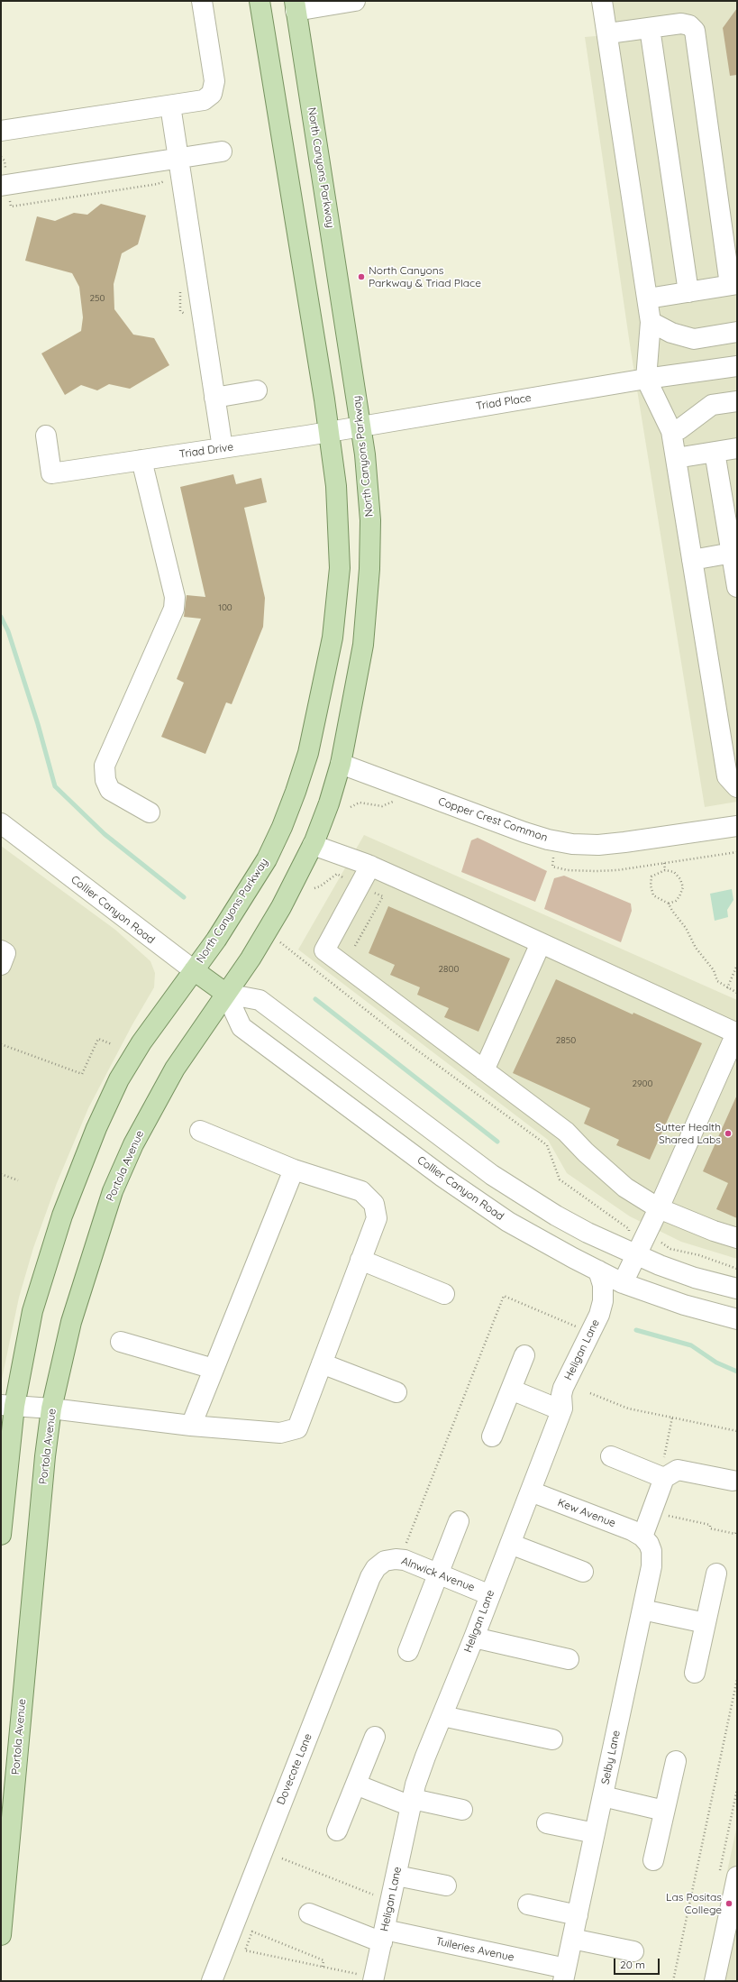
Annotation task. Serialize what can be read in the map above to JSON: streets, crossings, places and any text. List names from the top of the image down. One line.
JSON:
{"streets":{"main road":["North Canyons Parkway","Collier Canyon Road","Portola Avenue"],"street":["Triad Place","Triad Drive","Copper Crest Common","Heligan Lane","Kew Avenue","Alnwick Avenue","Selby Lane","Dovecote Lane","Tuileries Avenue"]},"crossings":[["North Canyons Parkway","Triad Place"],["North Canyons Parkway","Triad Drive"],["North Canyons Parkway","Copper Crest Common"],["North Canyons Parkway","Collier Canyon Road"],["North Canyons Parkway","Portola Avenue"],["Triad Place","Triad Drive"],["Collier Canyon Road","Portola Avenue"],["Collier Canyon Road","Heligan Lane"],["Heligan Lane","Kew Avenue"],["Heligan Lane","Alnwick Avenue"],["Heligan Lane","Tuileries Avenue"],["Kew Avenue","Selby Lane"],["Alnwick Avenue","Dovecote Lane"],["Selby Lane","Tuileries Avenue"]],"places":["North Canyons Parkway & Triad Place","Sutter Health Shared Labs","Las Positas College"],"house_numbers":["250","100","2800","2850","2900"],"scale_bar":"20 m"}
